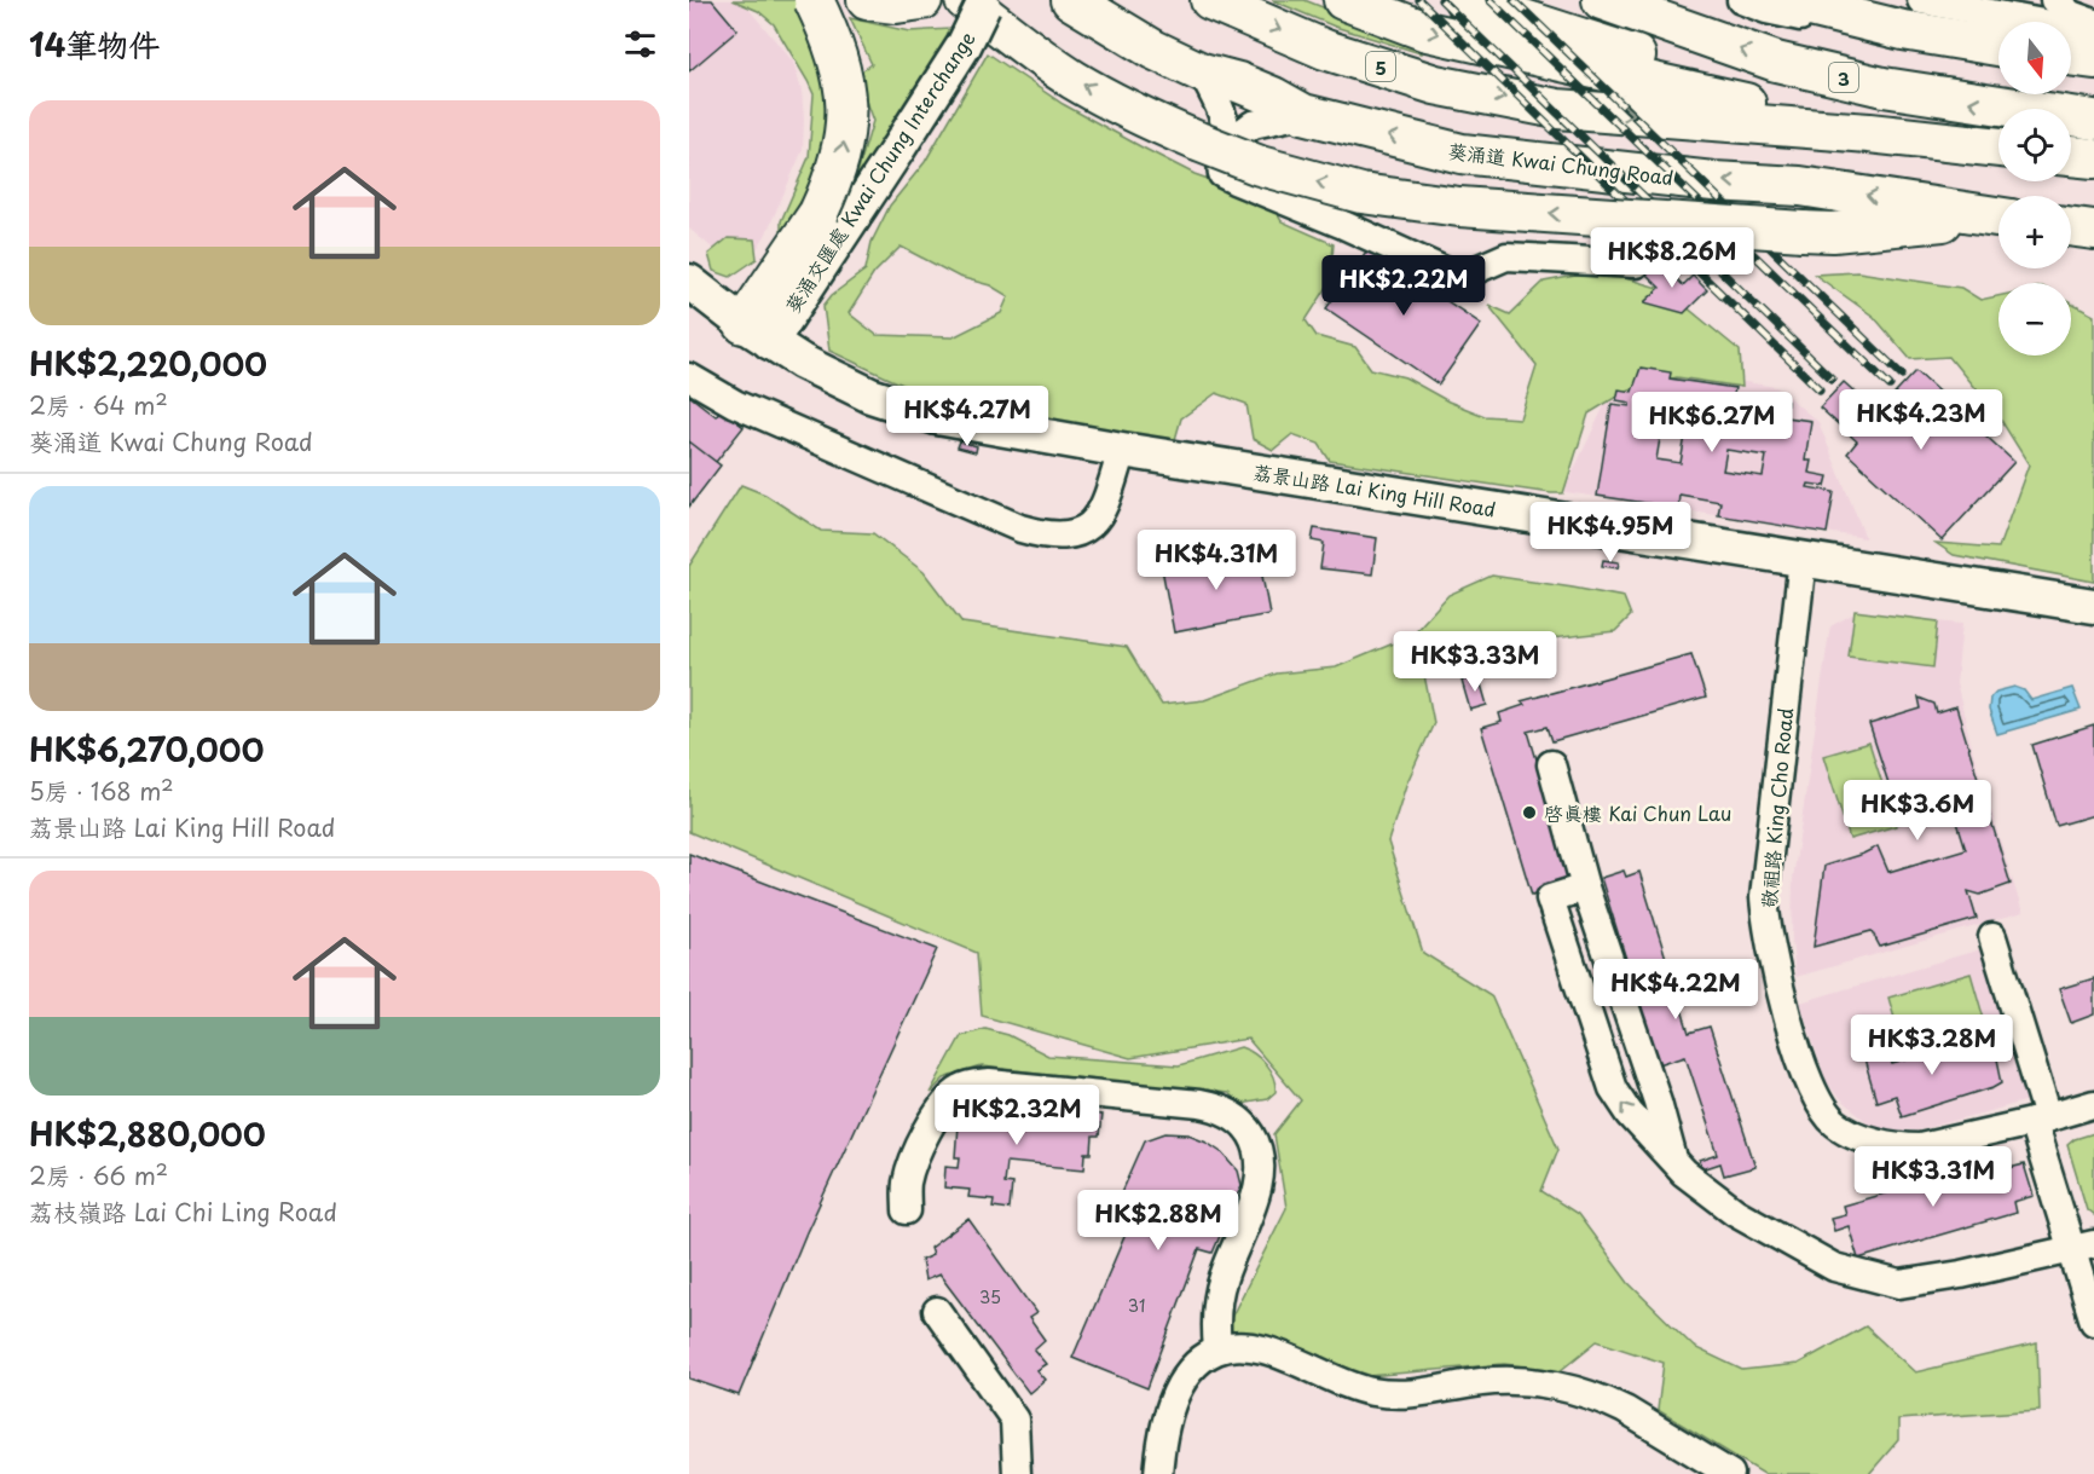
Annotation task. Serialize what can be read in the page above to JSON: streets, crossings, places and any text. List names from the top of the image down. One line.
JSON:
{"streets":{"highway":["5","3","葵涌道 Kwai Chung Road"],"main road":["葵涌交匯處 Kwai Chung Interchange","荔景山路 Lai King Hill Road"],"street":["敬祖路 King Cho Road"]},"crossings":[["葵涌交匯處 Kwai Chung Interchange","荔景山路 Lai King Hill Road"],["荔景山路 Lai King Hill Road","敬祖路 King Cho Road"]],"places":["啓真樓 Kai Chun Lau"],"house_numbers":["35","31"],"north":"bottom","page":{"heading":"14筆物件","map_buttons":["+","−"],"list":[{"name":"HK$2,220,000","note":"2房 · 64 m² · 葵涌道 Kwai Chung Road"},{"name":"HK$6,270,000","note":"5房 · 168 m² · 荔景山路 Lai King Hill Road"},{"name":"HK$2,880,000","note":"2房 · 66 m² · 荔枝嶺路 Lai Chi Ling Road"}],"price":["HK$8.26M","HK$2.22M","HK$4.27M","HK$4.23M","HK$6.27M","HK$4.95M","HK$4.31M","HK$3.33M","HK$3.6M","HK$4.22M","HK$3.28M","HK$2.32M","HK$3.31M","HK$2.88M"]}}
